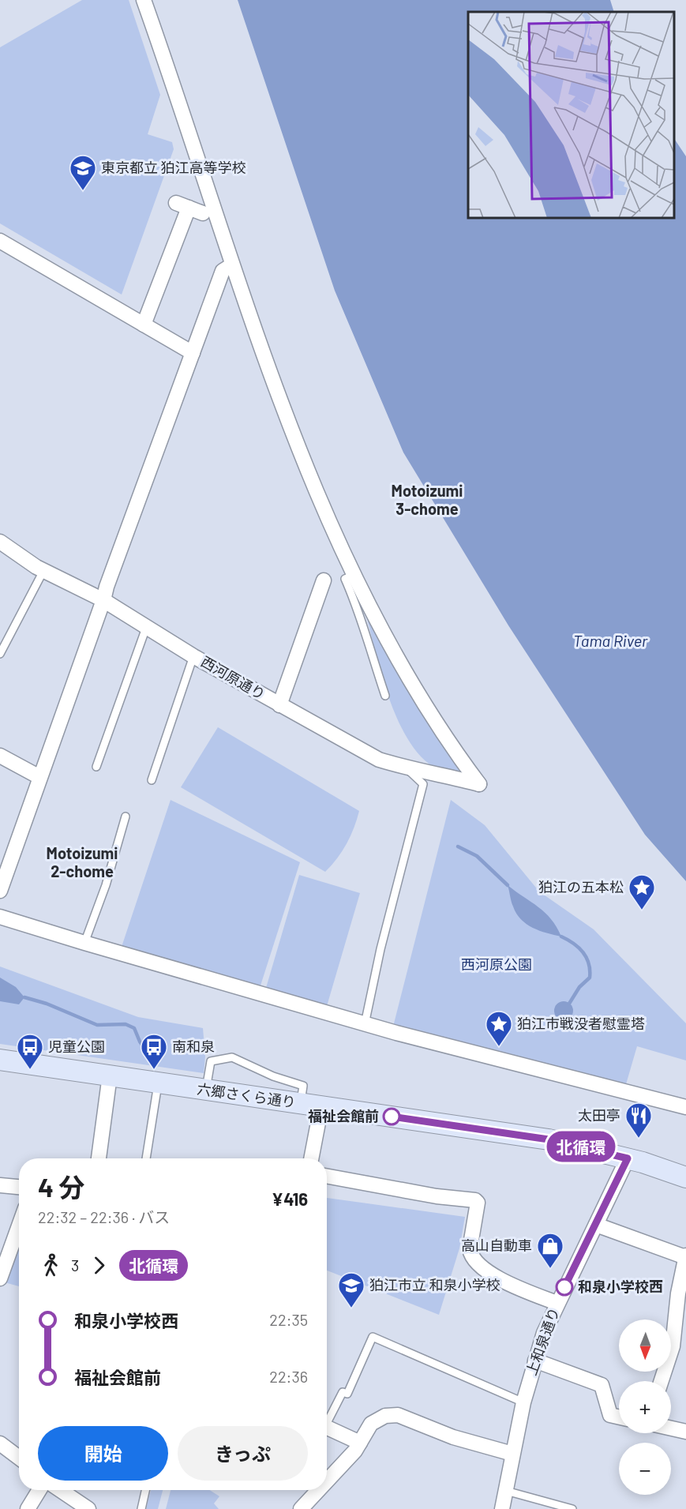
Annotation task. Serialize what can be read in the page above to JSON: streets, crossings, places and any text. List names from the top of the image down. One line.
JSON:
{"streets":{"main road":["六郷さくら通り"],"street":["西河原通り","上和泉通り"]},"crossings":[["六郷さくら通り","上和泉通り"]],"districts":["Motoizumi 3-chome","Motoizumi 2-chome"],"water":["Tama River"],"parks":["西河原公園"],"places":{"school or university":["東京都立 狛江高等学校","狛江市立 和泉小学校"],"place":["狛江の五本松","狛江市戦没者慰霊塔"],"bus stop":["児童公園","南和泉"],"other":["福祉会館前","和泉小学校西"],"restaurant":["太田亭"],"shop":["高山自動車"]},"lines":["bus line 北循環"],"north":"bottom","page":{"on_map":"北循環","heading":["4 分","22:32 – 22:36 · バス","¥416"],"legs":["3","北循環"],"list":[{"name":"和泉小学校西","value":"22:35"},{"name":"福祉会館前","value":"22:36"}],"map_buttons":["+","−"],"buttons":["開始","きっぷ"]}}
